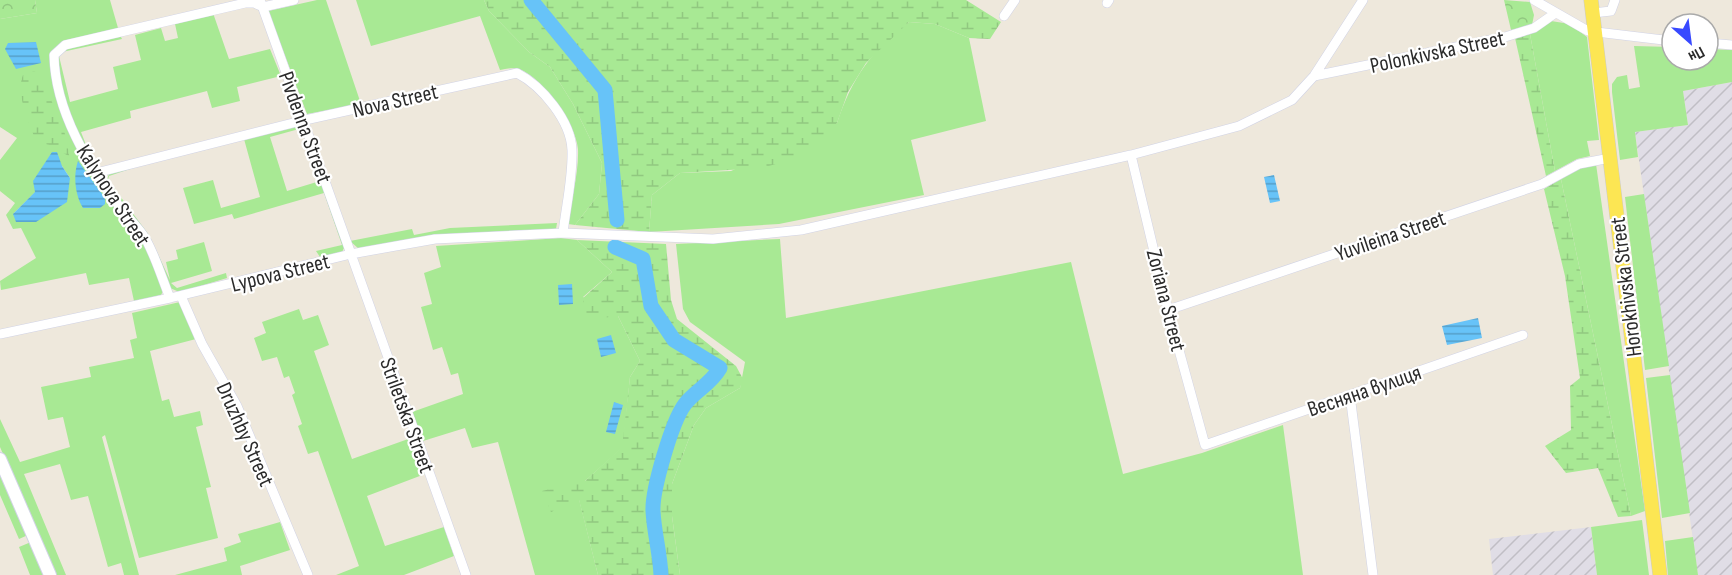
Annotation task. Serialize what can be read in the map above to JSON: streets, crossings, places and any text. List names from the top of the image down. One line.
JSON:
{"streets":{"main road":["Horokhivska Street"],"street":["Polonkivska Street","Nova Street","Pivdenna Street","Kalynova Street","Yuvileina Street","Lypova Street","Zoriana Street","Весняна вулиця","Striletska Street","Druzhby Street"]},"crossings":[["Polonkivska Street","Lypova Street"],["Nova Street","Pivdenna Street"],["Nova Street","Kalynova Street"],["Nova Street","Lypova Street"],["Pivdenna Street","Kalynova Street"],["Pivdenna Street","Lypova Street"],["Pivdenna Street","Striletska Street"],["Kalynova Street","Lypova Street"],["Yuvileina Street","Horokhivska Street"],["Yuvileina Street","Zoriana Street"],["Lypova Street","Zoriana Street"],["Lypova Street","Striletska Street"],["Lypova Street","Druzhby Street"],["Zoriana Street","Весняна вулиця"]],"north":"bottom right"}
